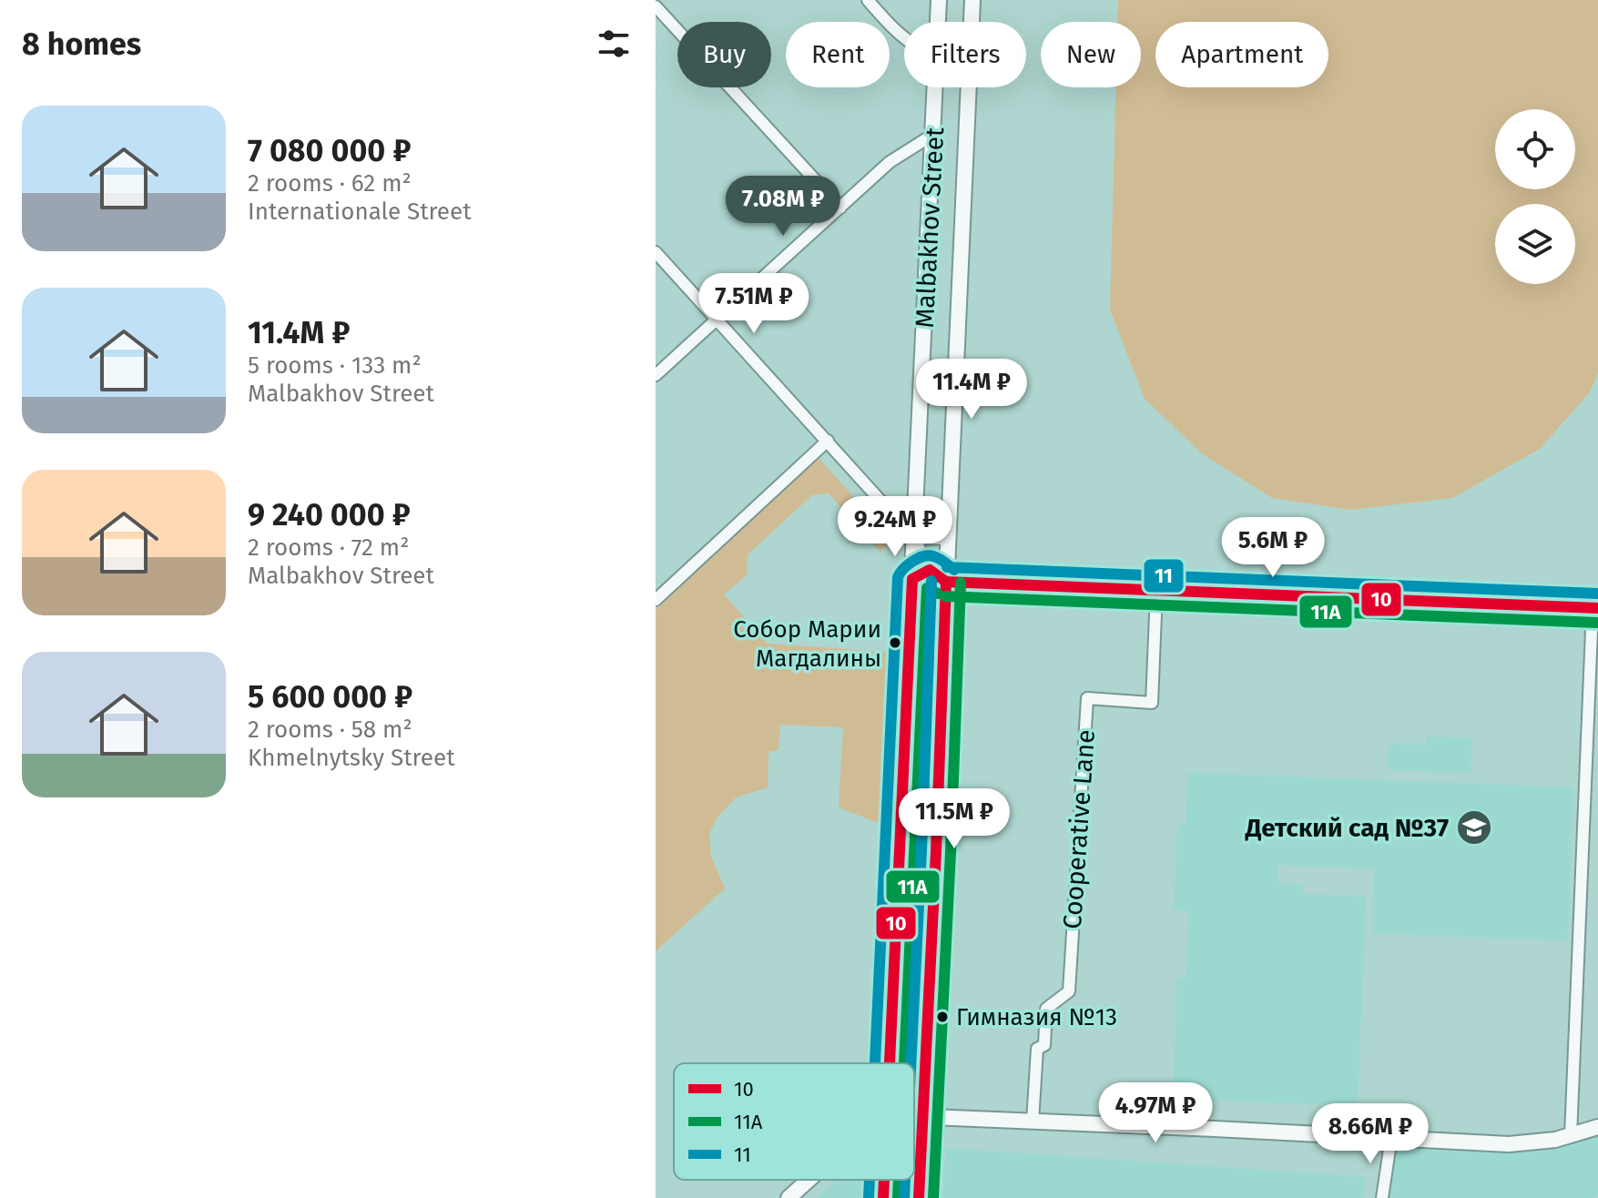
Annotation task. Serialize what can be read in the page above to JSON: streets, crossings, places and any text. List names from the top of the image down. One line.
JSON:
{"streets":{"main road":["Malbakhov Street"],"street":["Cooperative Lane"]},"places":{"other":["Собор Марии Магдалины","Гимназия №13"],"school or university":["Детский сад №37"]},"lines":["transit line 11","transit line 10","transit line 11А"],"legend":["10","11А","11"],"page":{"heading":"8 homes","chip":["Buy","Rent","Filters","New","Apartment"],"list":[{"name":"7 080 000 ₽","note":"2 rooms · 62 m² · Internationale Street"},{"name":"11.4M ₽","note":"5 rooms · 133 m² · Malbakhov Street"},{"name":"9 240 000 ₽","note":"2 rooms · 72 m² · Malbakhov Street"},{"name":"5 600 000 ₽","note":"2 rooms · 58 m² · Khmelnytsky Street"}],"price":["7.08M ₽","7.51M ₽","11.4M ₽","9.24M ₽","5.6M ₽","11.5M ₽","4.97M ₽","8.66M ₽"]}}
